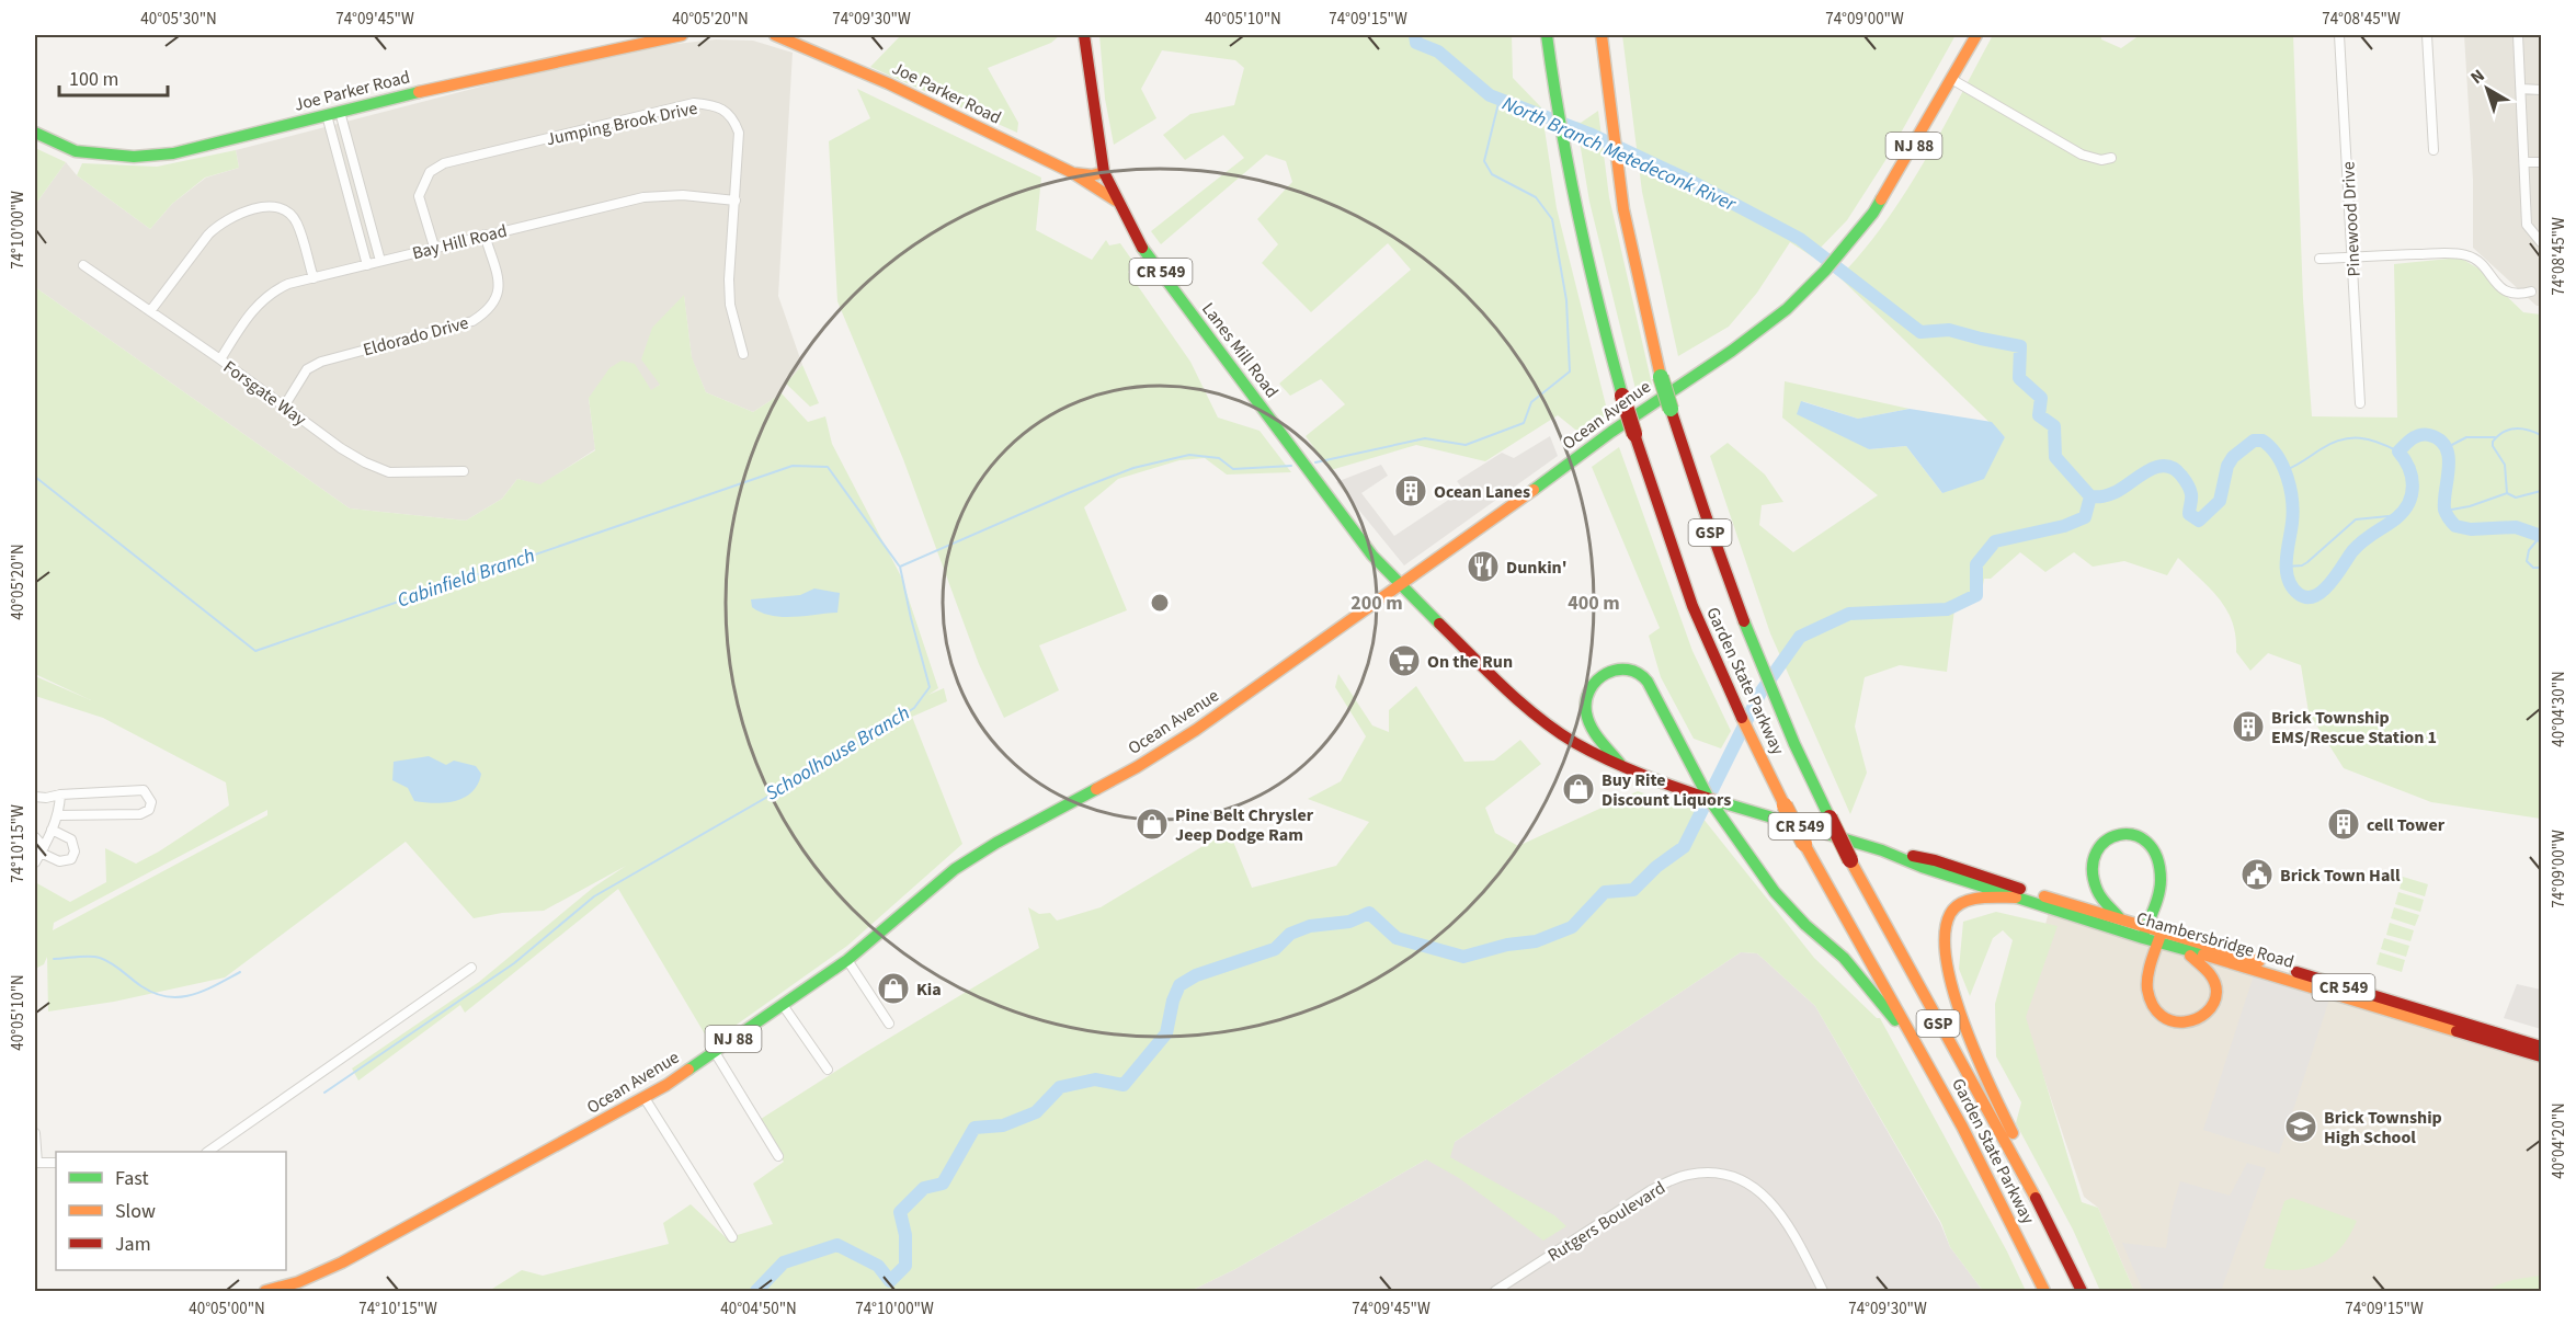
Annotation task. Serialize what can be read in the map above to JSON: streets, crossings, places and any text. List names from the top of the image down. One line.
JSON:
{"streets":{"main road":["Joe Parker Road","NJ 88","CR 549","Lanes Mill Road","Ocean Avenue","GSP","Garden State Parkway","Chambersbridge Road"],"street":["Jumping Brook Drive","Pinewood Drive","Bay Hill Road","Eldorado Drive","Forsgate Way","Rutgers Boulevard"]},"crossings":[["Joe Parker Road","Lanes Mill Road"],["Jumping Brook Drive","Bay Hill Road"],["Bay Hill Road","Eldorado Drive"],["Bay Hill Road","Forsgate Way"],["Eldorado Drive","Forsgate Way"],["Lanes Mill Road","Ocean Avenue"],["Lanes Mill Road","Chambersbridge Road"],["Ocean Avenue","Chambersbridge Road"]],"water":["North Branch Metedeconk River","Cabinfield Branch","Schoolhouse Branch"],"places":{"building":["Ocean Lanes","Brick Township EMS/Rescue Station 1","cell Tower"],"restaurant":["Dunkin'"],"supermarket":["On the Run"],"shop":["Buy Rite Discount Liquors","Pine Belt Chrysler Jeep Dodge Ram","Kia"],"public building":["Brick Town Hall"],"school or university":["Brick Township High School"]},"legend":["Fast","Slow","Jam"],"scale_bar":"100 m","north":"top left","coordinates":["40°05'30\"N","74°09'45\"W","40°05'20\"N","74°09'30\"W","40°05'10\"N","74°09'15\"W","74°09'00\"W","74°08'45\"W","74°10'00\"W","40°04'30\"N","74°10'15\"W","40°04'20\"N","40°05'00\"N","40°04'50\"N"],"rings":["200 m","400 m"]}
